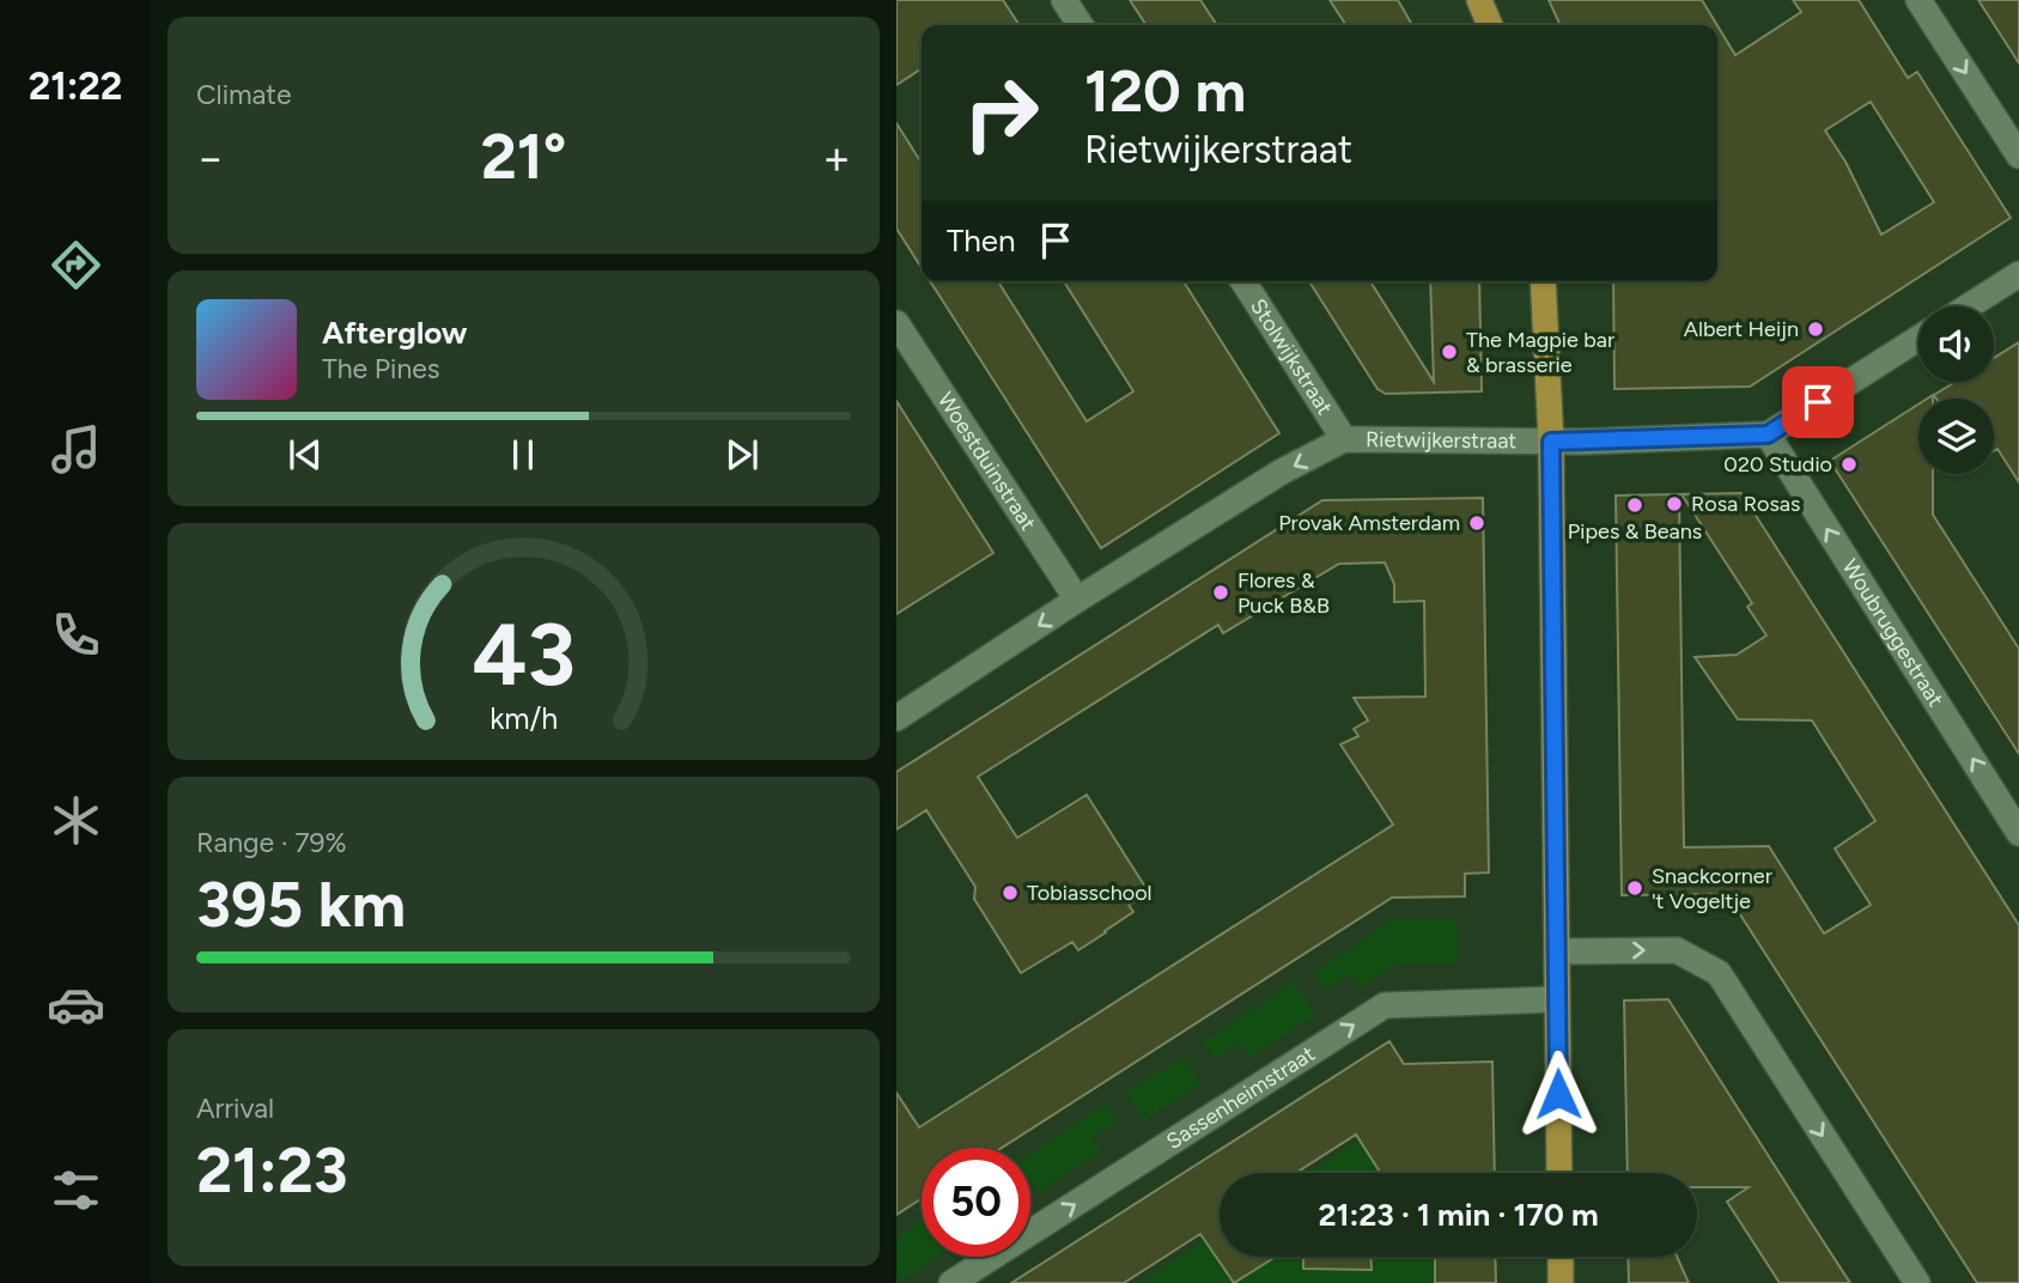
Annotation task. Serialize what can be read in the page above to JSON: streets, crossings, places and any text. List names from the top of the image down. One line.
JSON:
{"streets":{"street":["Stolwijkstraat","Rietwijkerstraat","Woestduinstraat","Woubruggestraat","Sassenheimstraat"]},"crossings":[["Stolwijkstraat","Rietwijkerstraat"],["Rietwijkerstraat","Woestduinstraat"],["Rietwijkerstraat","Woubruggestraat"]],"one_way":["Rietwijkerstraat","Woubruggestraat","Sassenheimstraat"],"places":["Albert Heijn","The Magpie bar & brasserie","020 Studio","Rosa Rosas","Pipes & Beans","Provak Amsterdam","Flores & Puck B&B","Snackcorner 't Vogeltje","Tobiasschool"],"page":{"tabs":"21:22","tile":["Climate",["Range · 79%","395 km"],["Arrival","21:23"]],"turn":["120 m","Rietwijkerstraat"],"heat":["−","21°","+"],"then":"Then","song":["Afterglow","The Pines"],"limit":"50","trip":"21:23 · 1 min · 170 m","gauge":["43","km/h"]}}
